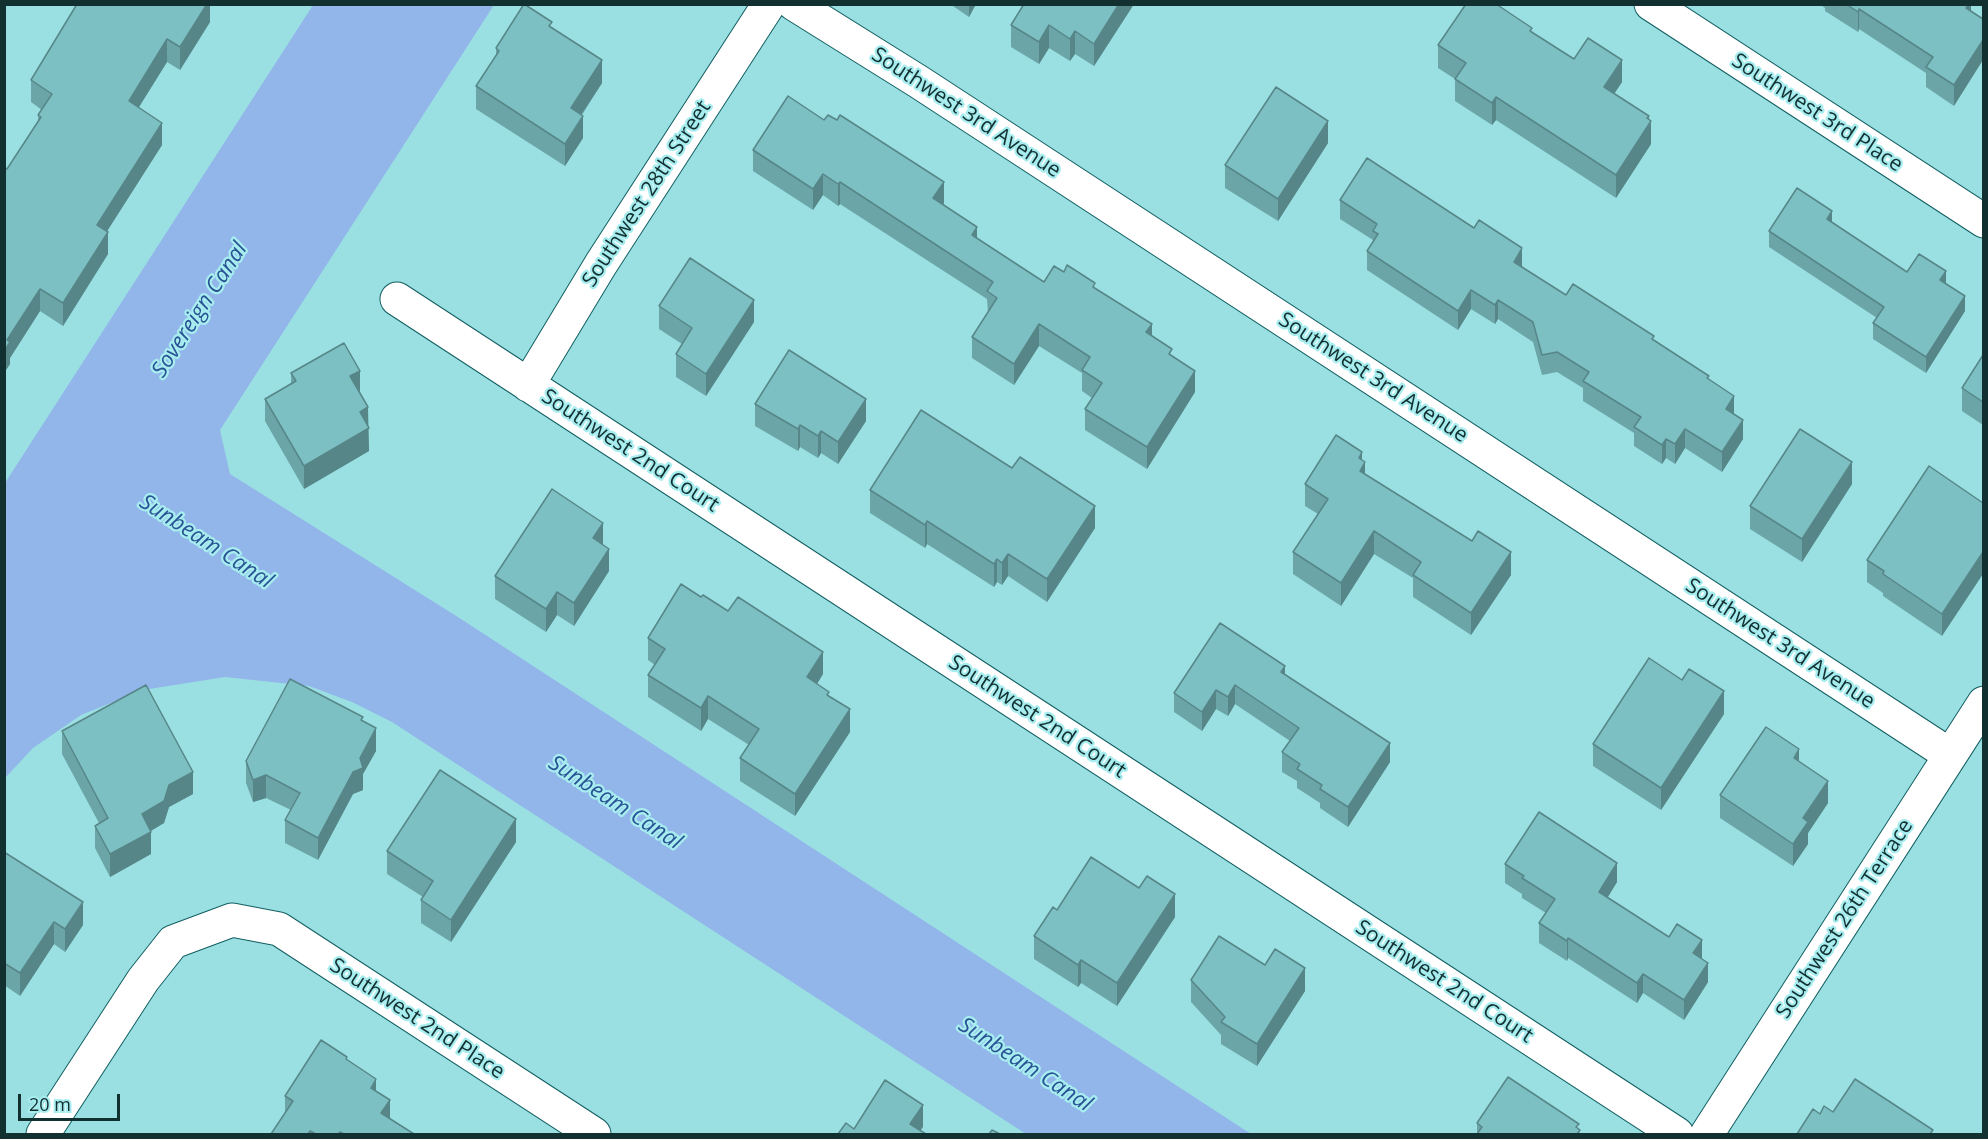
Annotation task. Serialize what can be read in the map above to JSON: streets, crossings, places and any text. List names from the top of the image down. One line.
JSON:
{"streets":{"street":["Southwest 3rd Avenue","Southwest 3rd Place","Southwest 28th Street","Southwest 2nd Court","Southwest 26th Terrace","Southwest 2nd Place"]},"crossings":[["Southwest 3rd Avenue","Southwest 26th Terrace"],["Southwest 28th Street","Southwest 2nd Court"]],"water":["Sovereign Canal","Sunbeam Canal"],"scale_bar":"20 m"}
